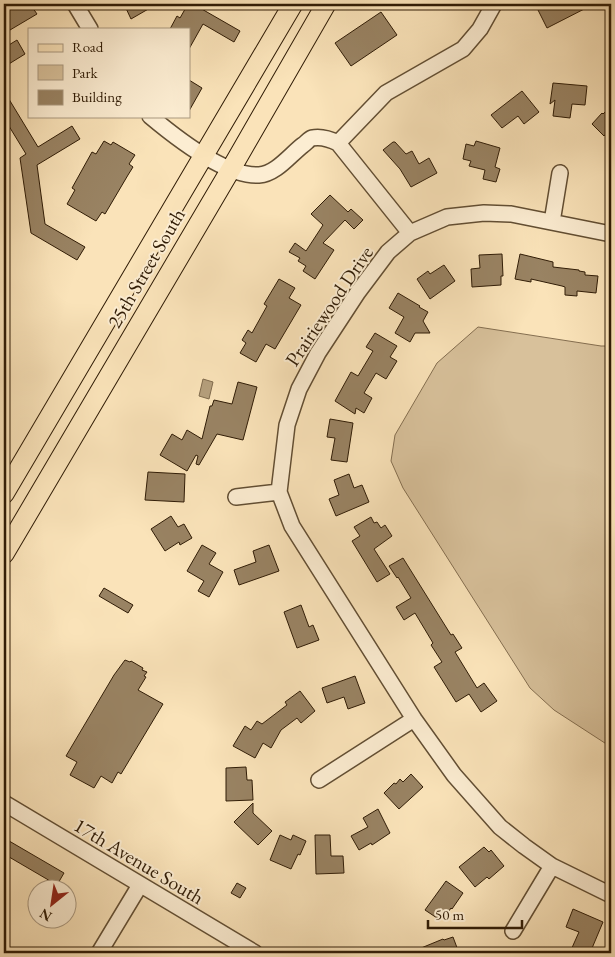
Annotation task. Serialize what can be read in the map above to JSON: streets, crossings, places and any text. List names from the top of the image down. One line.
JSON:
{"streets":{"main road":["25th Street South"],"street":["Prairiewood Drive","17th Avenue South"]},"legend":["Road","Park","Building"],"scale_bar":"50 m","north":"bottom left"}
